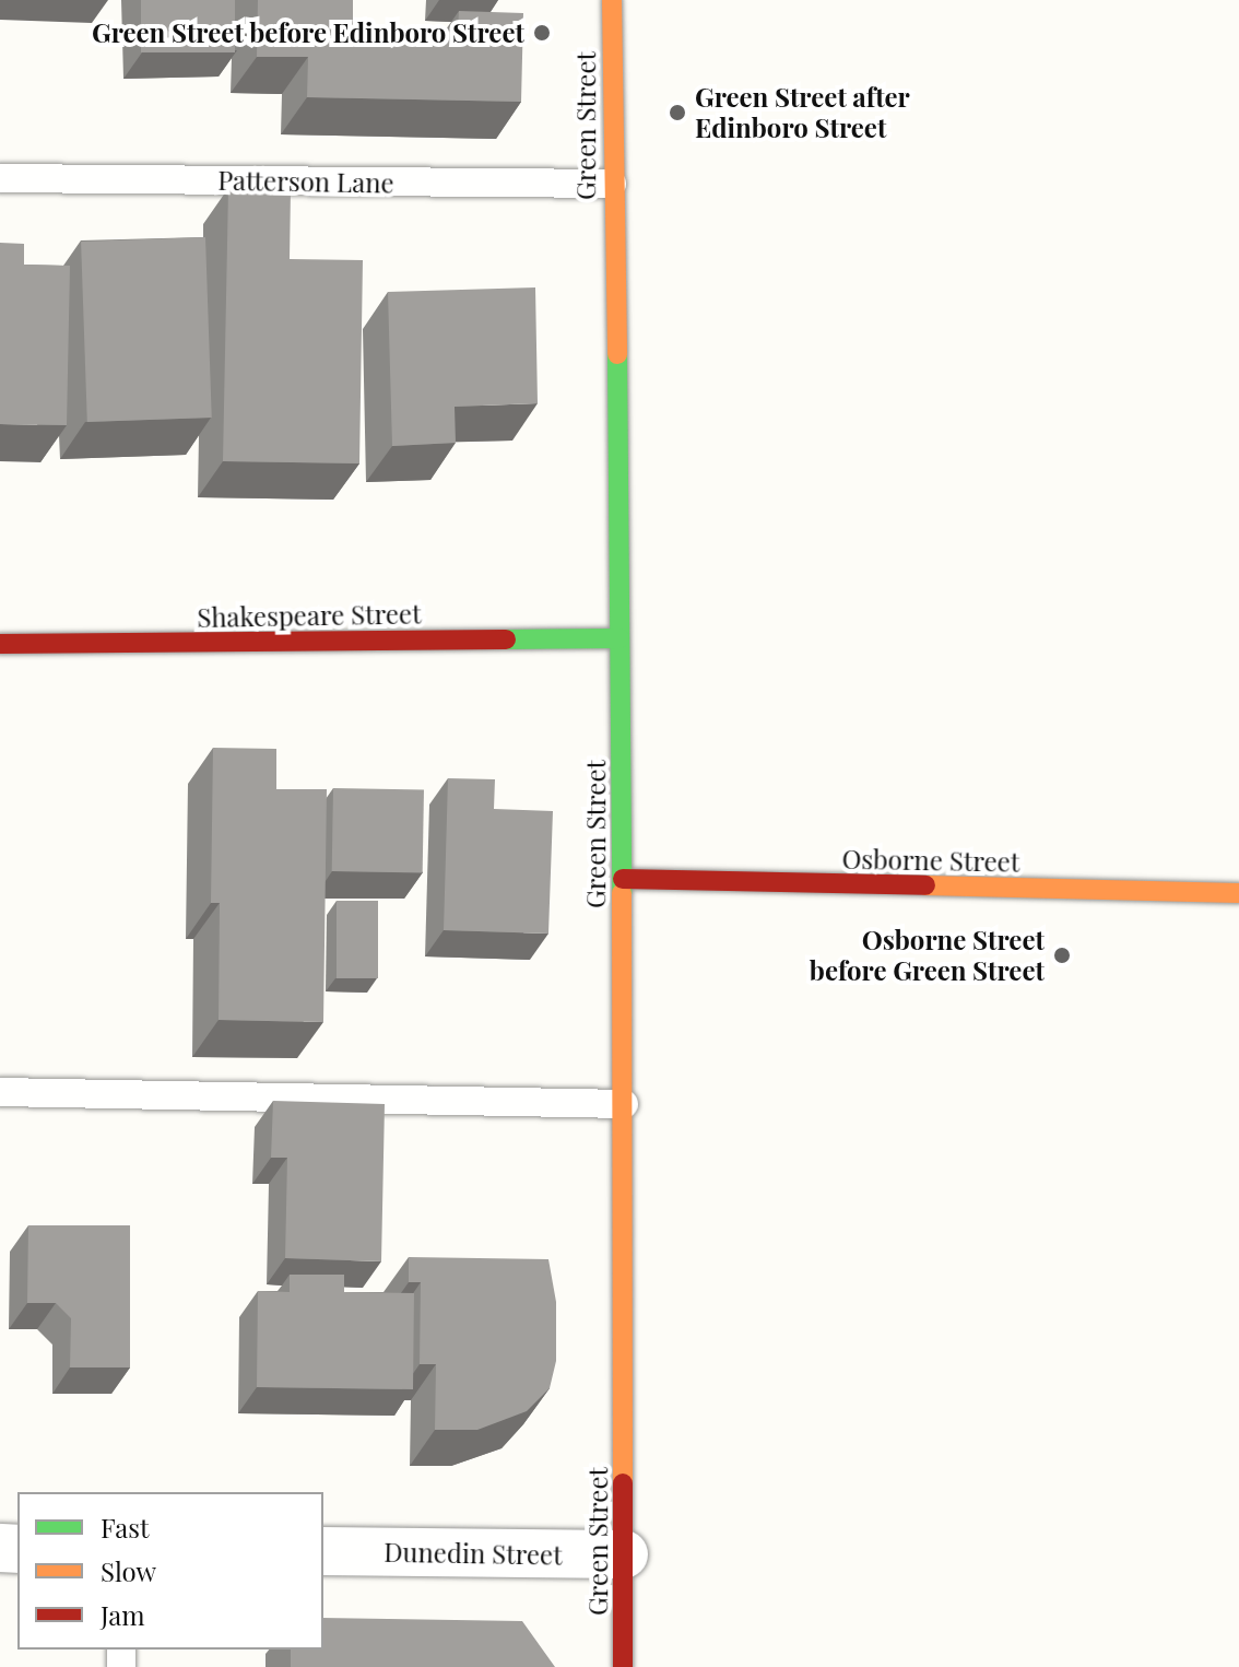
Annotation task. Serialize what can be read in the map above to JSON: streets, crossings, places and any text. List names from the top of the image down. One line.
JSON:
{"streets":{"main road":["Green Street","Shakespeare Street","Osborne Street"],"street":["Dunedin Street"],"lane":["Patterson Lane"]},"crossings":[["Green Street","Patterson Lane"],["Green Street","Shakespeare Street"],["Green Street","Osborne Street"],["Green Street","Dunedin Street"]],"places":["Green Street before Edinboro Street","Green Street after Edinboro Street","Osborne Street before Green Street"],"legend":["Fast","Slow","Jam"]}
